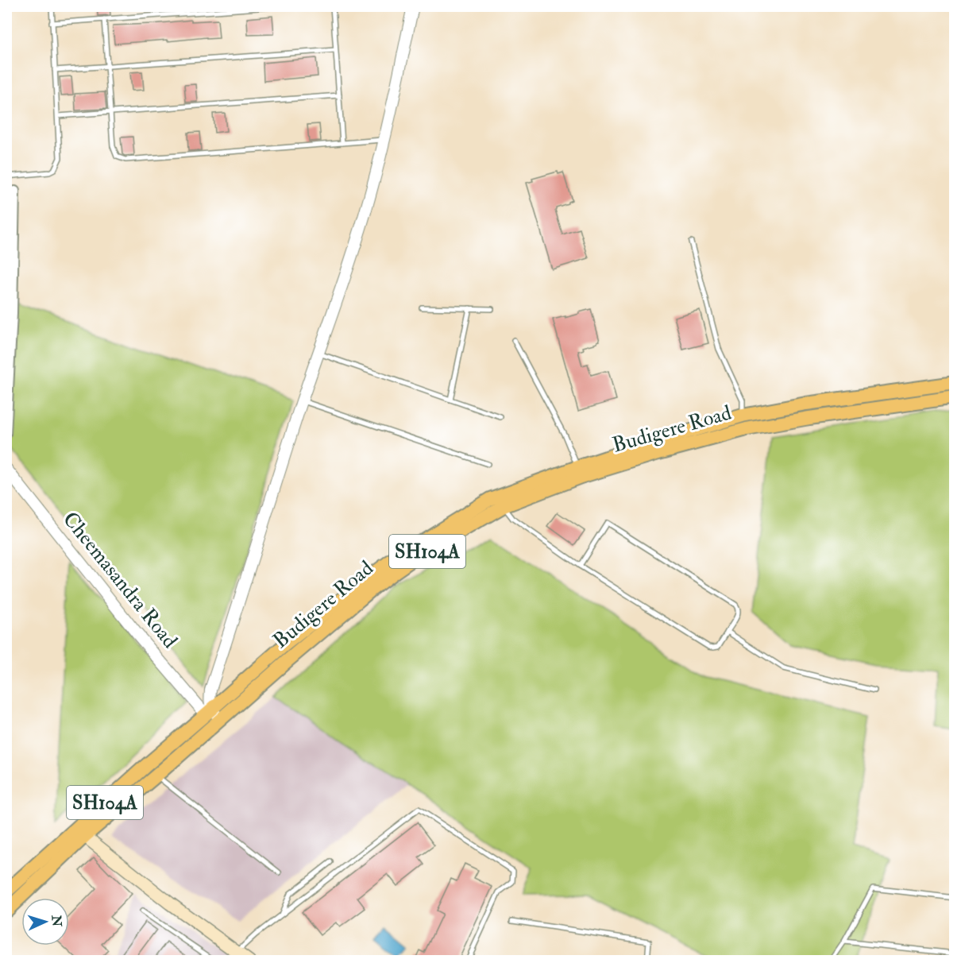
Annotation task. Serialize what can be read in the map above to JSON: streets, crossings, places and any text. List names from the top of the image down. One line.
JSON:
{"streets":{"main road":["Budigere Road","SH104A"],"street":["Cheemasandra Road"]},"crossings":[["Budigere Road","Cheemasandra Road"]],"north":"right"}
